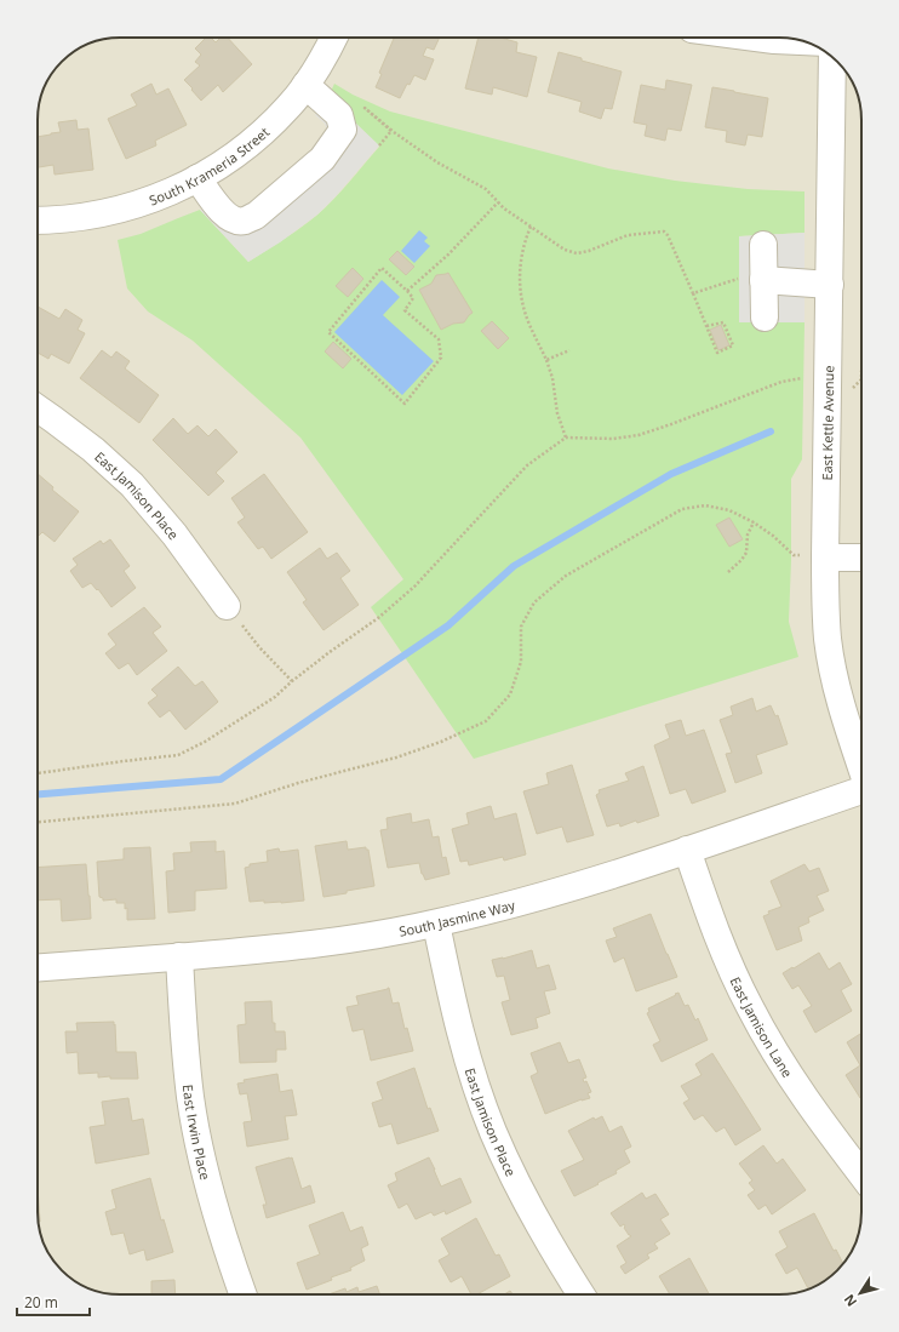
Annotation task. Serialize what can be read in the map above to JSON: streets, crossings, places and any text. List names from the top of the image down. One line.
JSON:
{"streets":{"street":["South Krameria Street","East Kettle Avenue","East Jamison Place","South Jasmine Way","East Jamison Lane","East Irwin Place"]},"crossings":[["East Jamison Place","South Jasmine Way"],["South Jasmine Way","East Jamison Lane"],["South Jasmine Way","East Irwin Place"]],"scale_bar":"20 m","north":"bottom left"}
